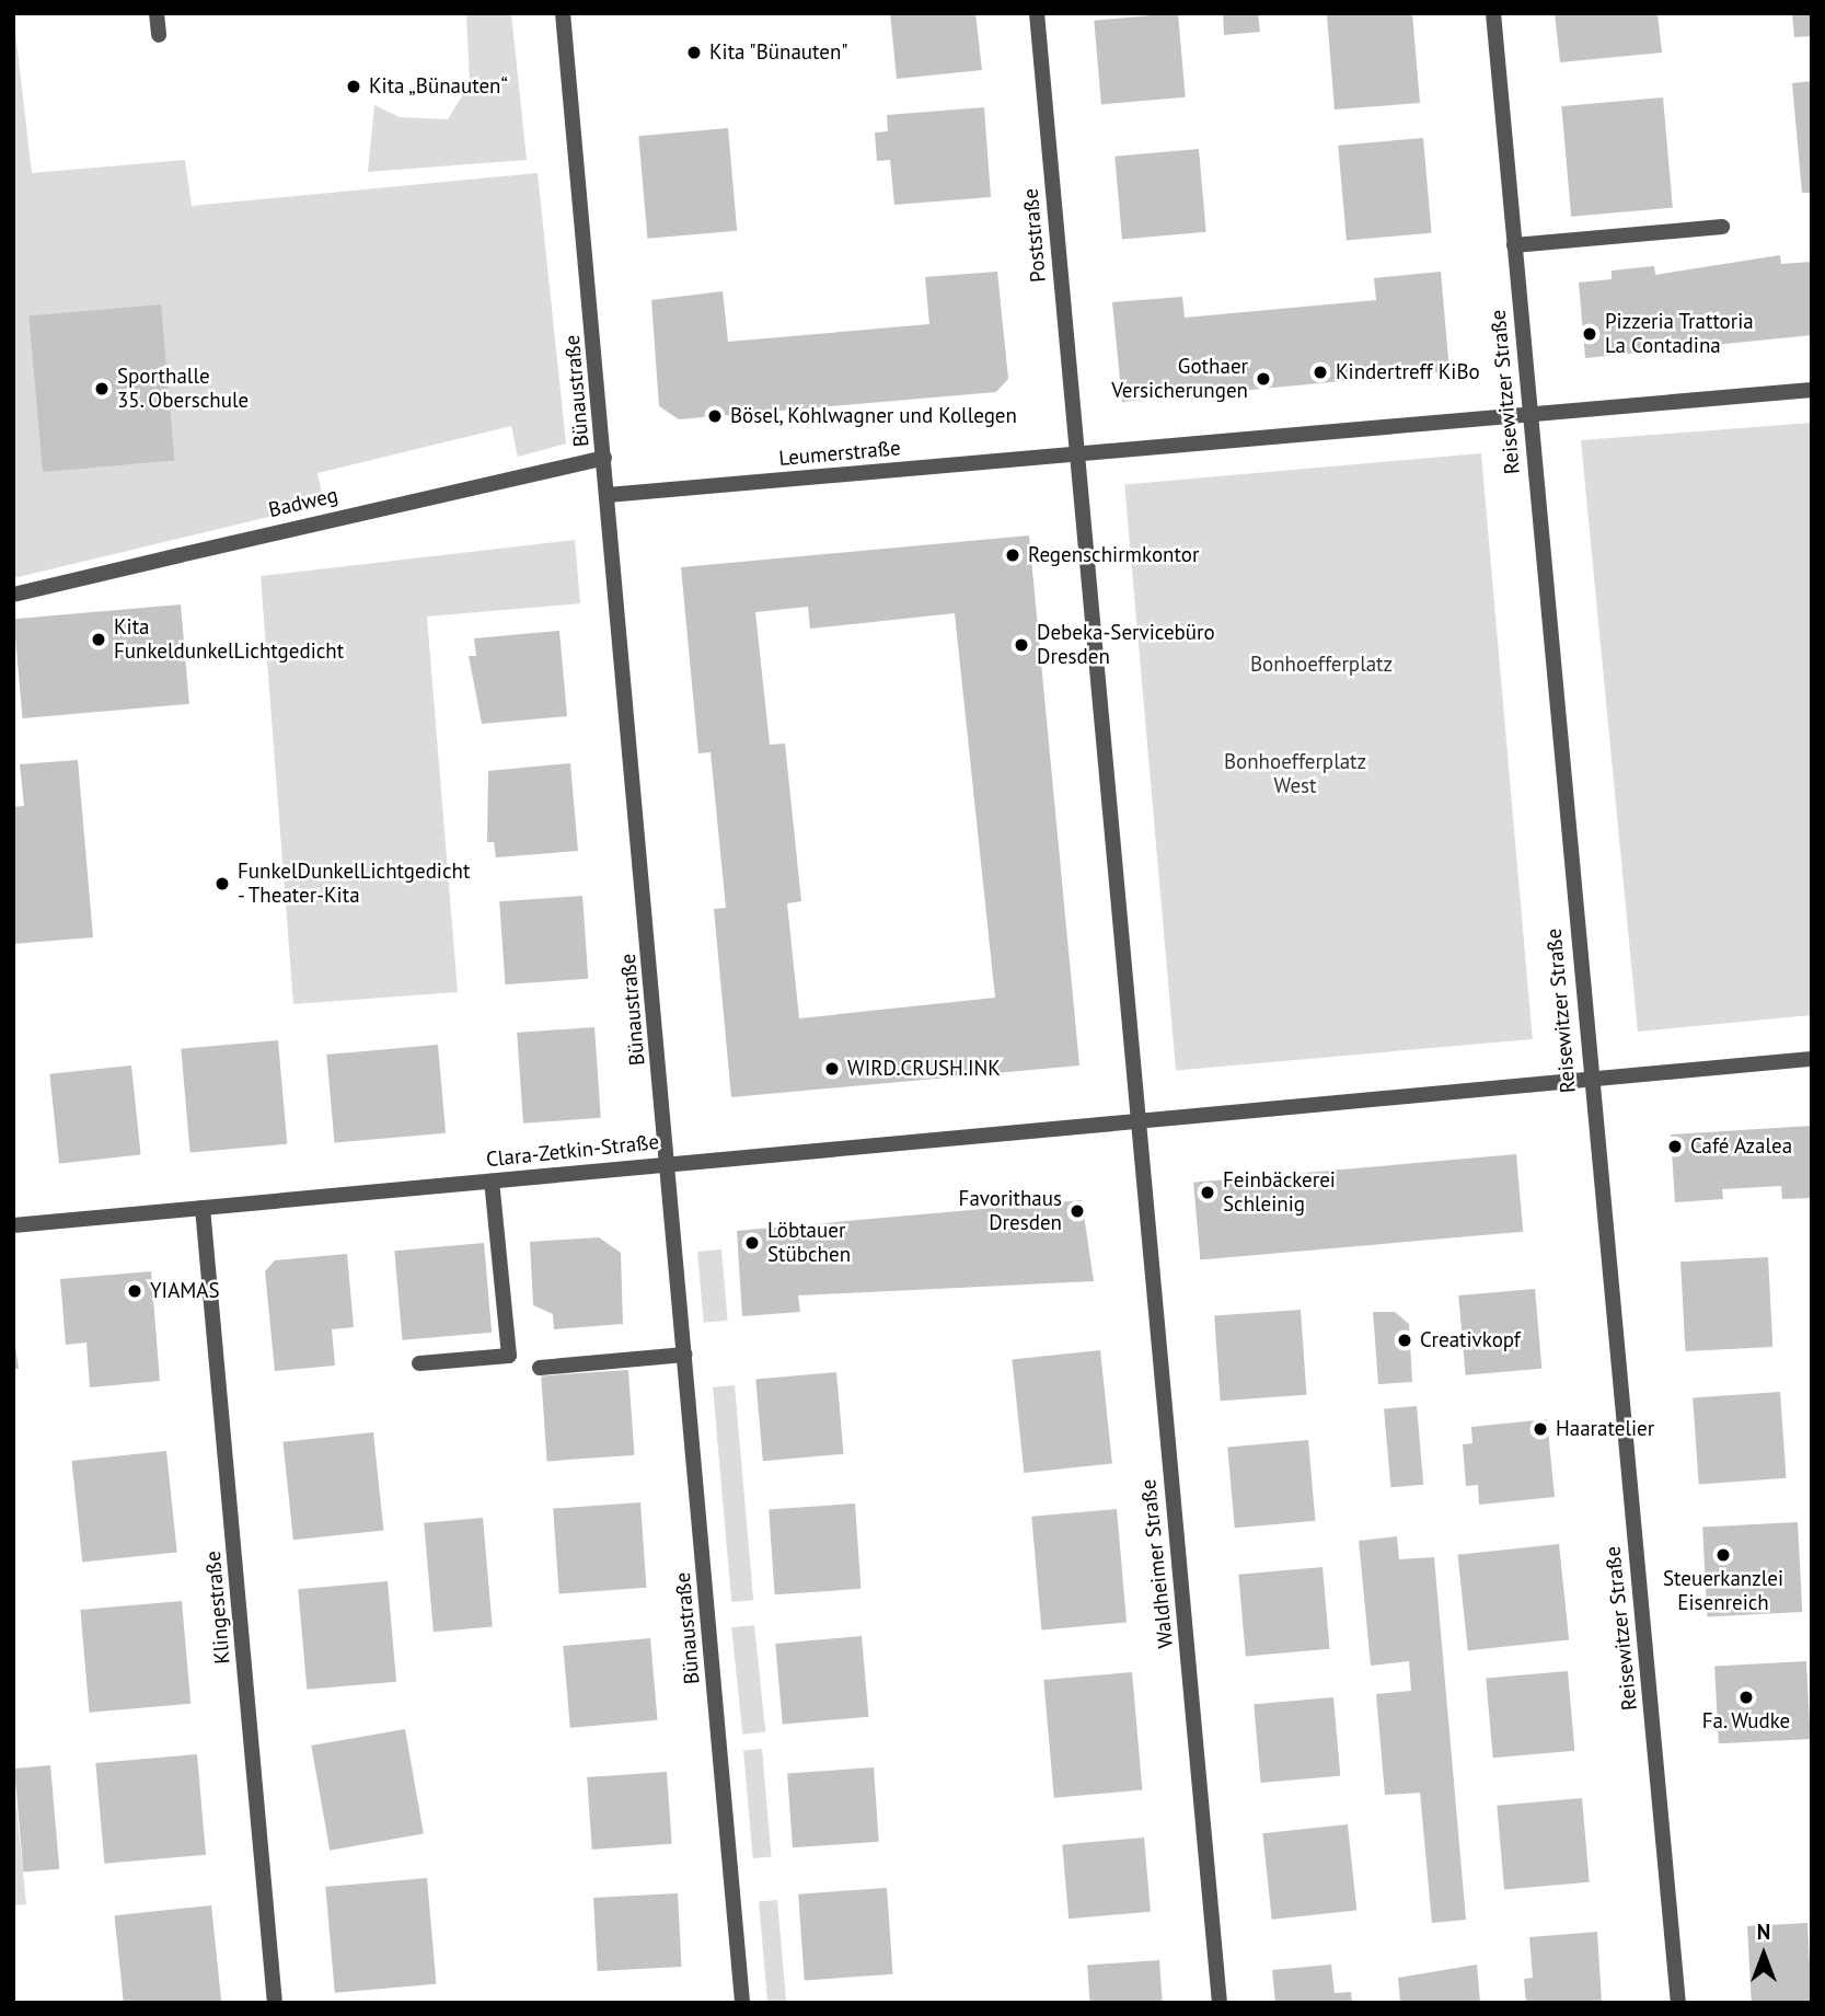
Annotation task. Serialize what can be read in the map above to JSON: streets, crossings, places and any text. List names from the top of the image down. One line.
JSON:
{"streets":{"street":["Poststraße","Bünaustraße","Reisewitzer Straße","Leumerstraße","Badweg","Clara-Zetkin-Straße","Waldheimer Straße","Klingestraße"]},"crossings":[["Poststraße","Leumerstraße"],["Bünaustraße","Leumerstraße"],["Bünaustraße","Badweg"],["Bünaustraße","Clara-Zetkin-Straße"],["Clara-Zetkin-Straße","Waldheimer Straße"],["Clara-Zetkin-Straße","Klingestraße"]],"parks":["Bonhoefferplatz","Bonhoefferplatz West"],"places":["Kita \"Bünauten\"","Kita „Bünauten“","Pizzeria Trattoria La Contadina","Kindertreff KiBo","Gothaer Versicherungen","Sporthalle 35. Oberschule","Bösel, Kohlwagner und Kollegen","Regenschirmkontor","Kita FunkeldunkelLichtgedicht","Debeka-Servicebüro Dresden","FunkelDunkelLichtgedicht - Theater-Kita","WIRD.CRUSH.INK","Café Azalea","Feinbäckerei Schleinig","Favorithaus Dresden","Löbtauer Stübchen","YIAMAS","Creativkopf","Haaratelier","Steuerkanzlei Eisenreich","Fa. Wudke"],"north":"top"}
